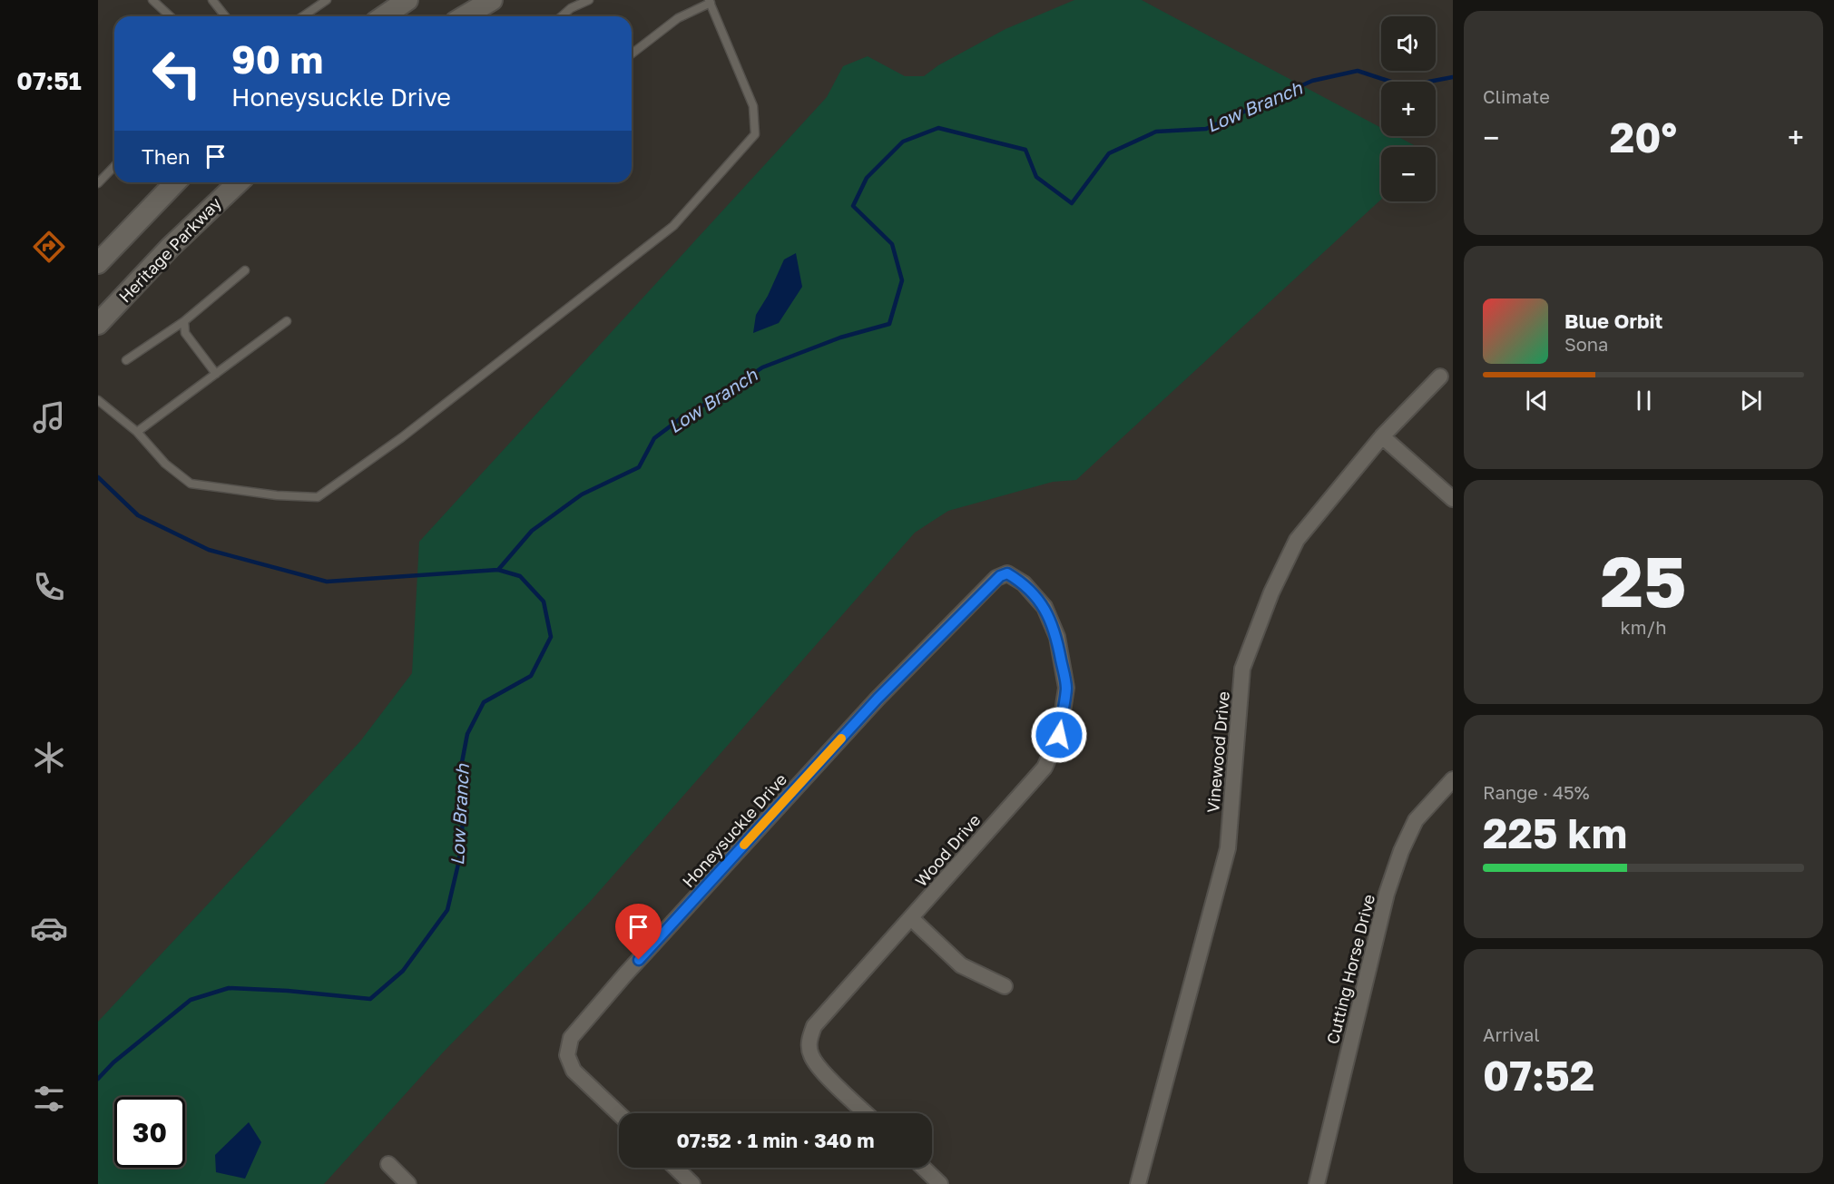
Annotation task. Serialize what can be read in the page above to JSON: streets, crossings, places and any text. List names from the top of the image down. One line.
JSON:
{"streets":{"main road":["Heritage Parkway"],"street":["Vinewood Drive","Honeysuckle Drive","Wood Drive","Cutting Horse Drive"]},"crossings":[["Honeysuckle Drive","Wood Drive"]],"water":["Low Branch"],"page":{"tabs":"07:51","tile":["Climate",["25","km/h"],["Range · 45%","225 km"],["Arrival","07:52"]],"map_buttons":["+","−"],"turn":["90 m","Honeysuckle Drive"],"heat":["−","20°","+"],"then":"Then","song":["Blue Orbit","Sona"],"limit":"30","trip":"07:52 · 1 min · 340 m"}}
